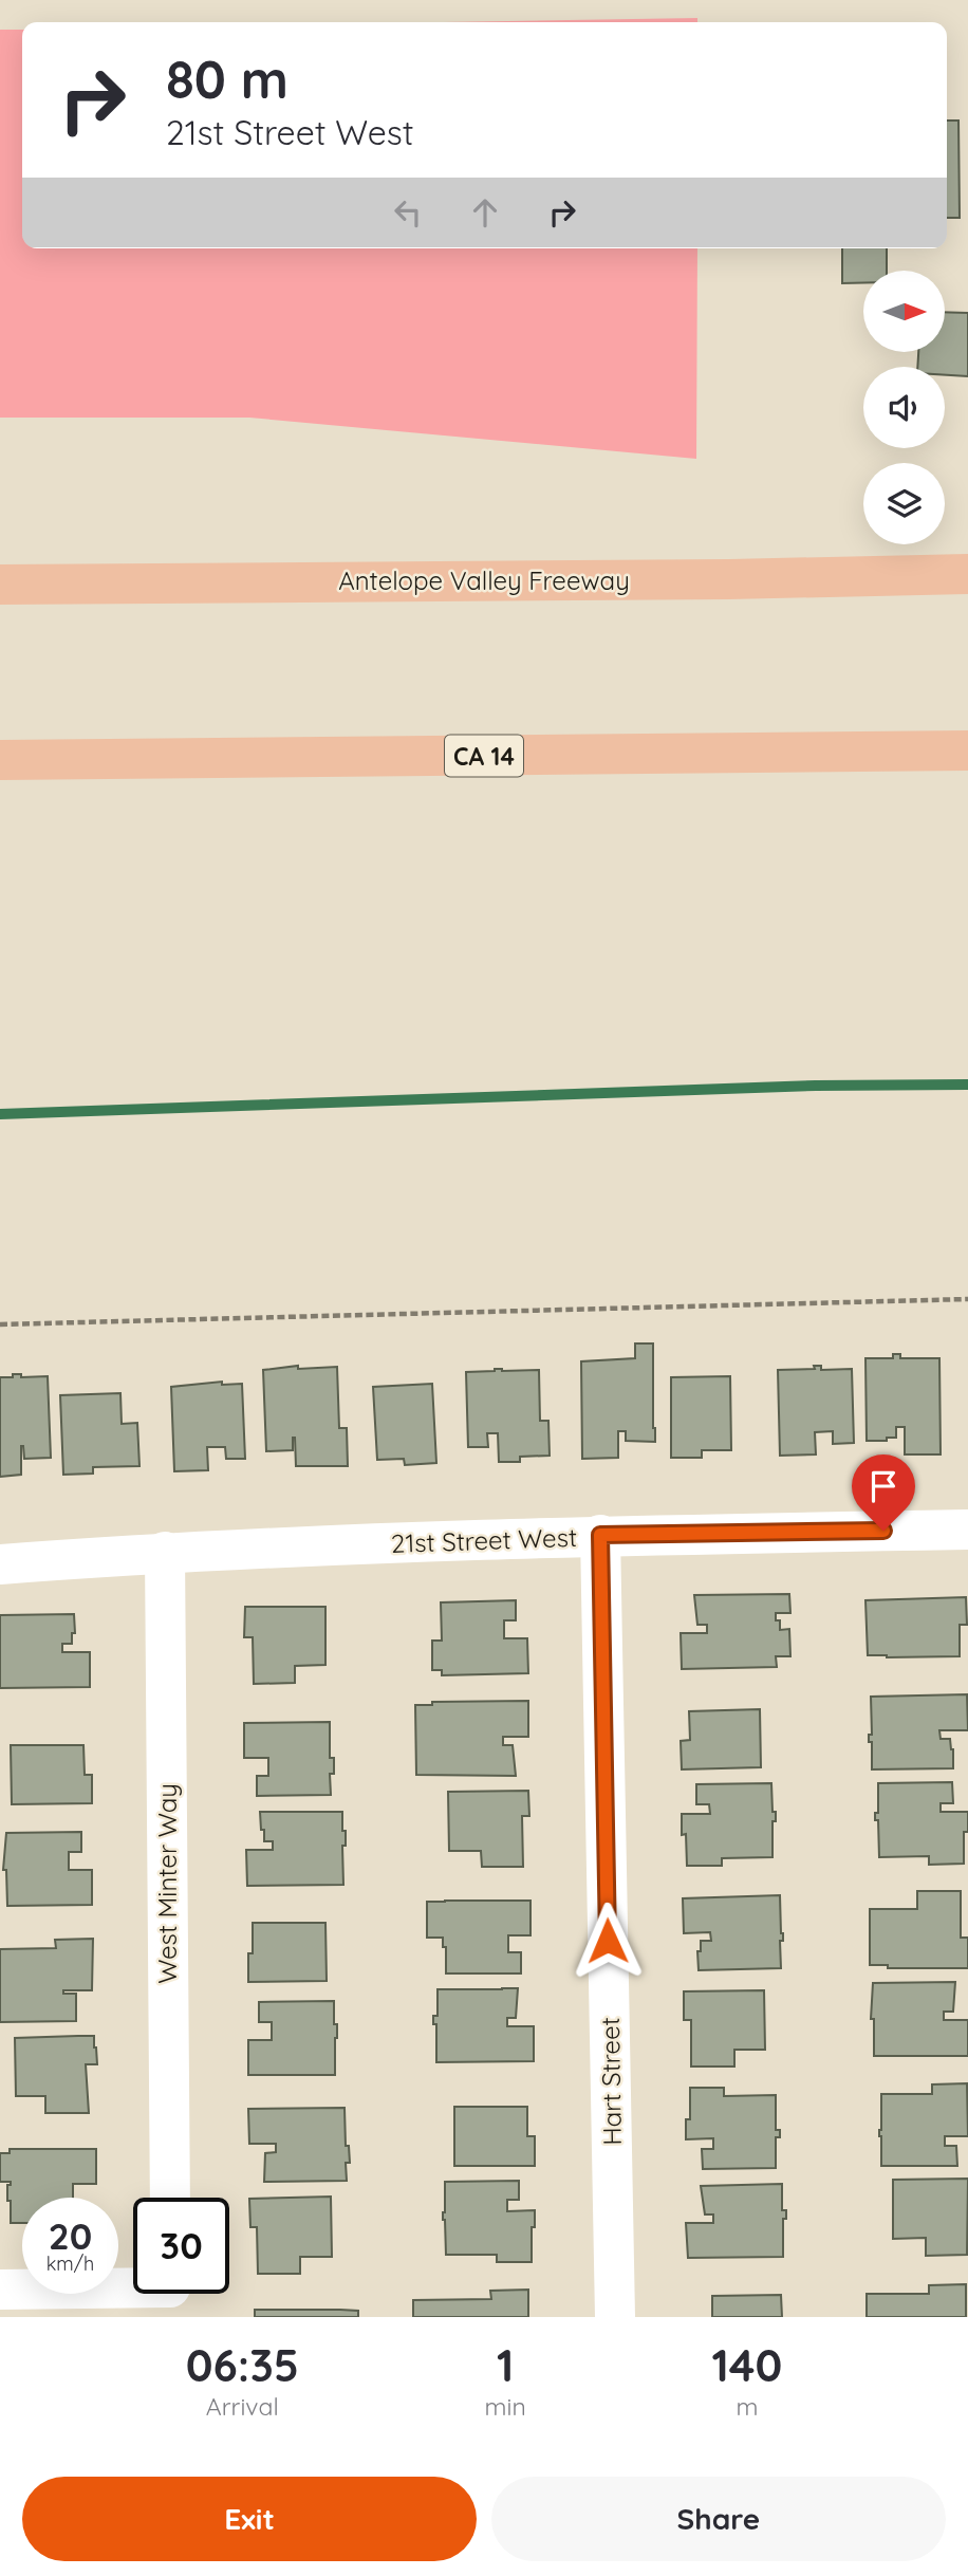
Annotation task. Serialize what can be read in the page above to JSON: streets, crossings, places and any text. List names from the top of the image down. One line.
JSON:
{"streets":{"highway":["Antelope Valley Freeway","CA 14"],"street":["21st Street West","West Minter Way","Hart Street"]},"crossings":[["21st Street West","West Minter Way"],["21st Street West","Hart Street"]],"north":"right","page":{"turn":["80 m","21st Street West"],"speed":"20 km/h","limit":"30","eta":["06:35","Arrival","1","min","140","m"],"buttons":["Exit","Share"]}}
